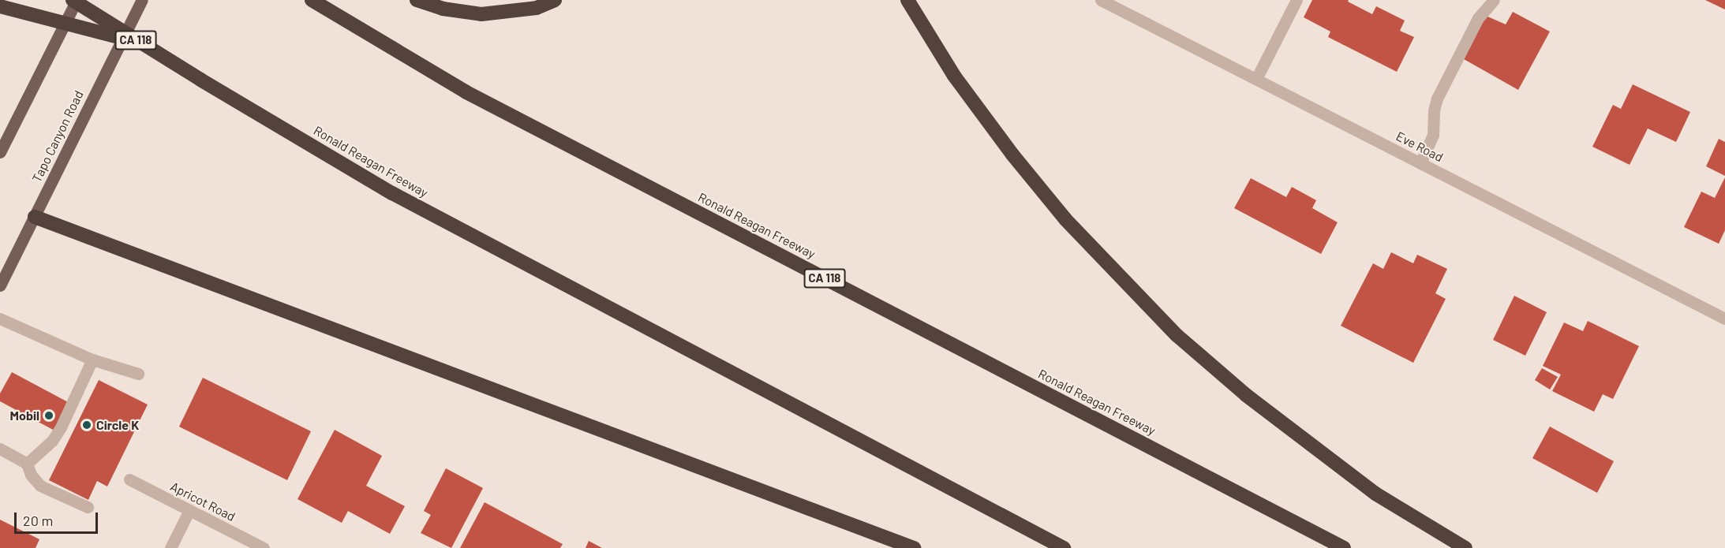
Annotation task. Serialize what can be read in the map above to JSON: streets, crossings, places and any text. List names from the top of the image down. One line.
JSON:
{"streets":{"highway":["CA 118","Ronald Reagan Freeway"],"main road":["Tapo Canyon Road"],"street":["Eve Road","Apricot Road"]},"places":["Mobil","Circle K"],"scale_bar":"20 m"}
